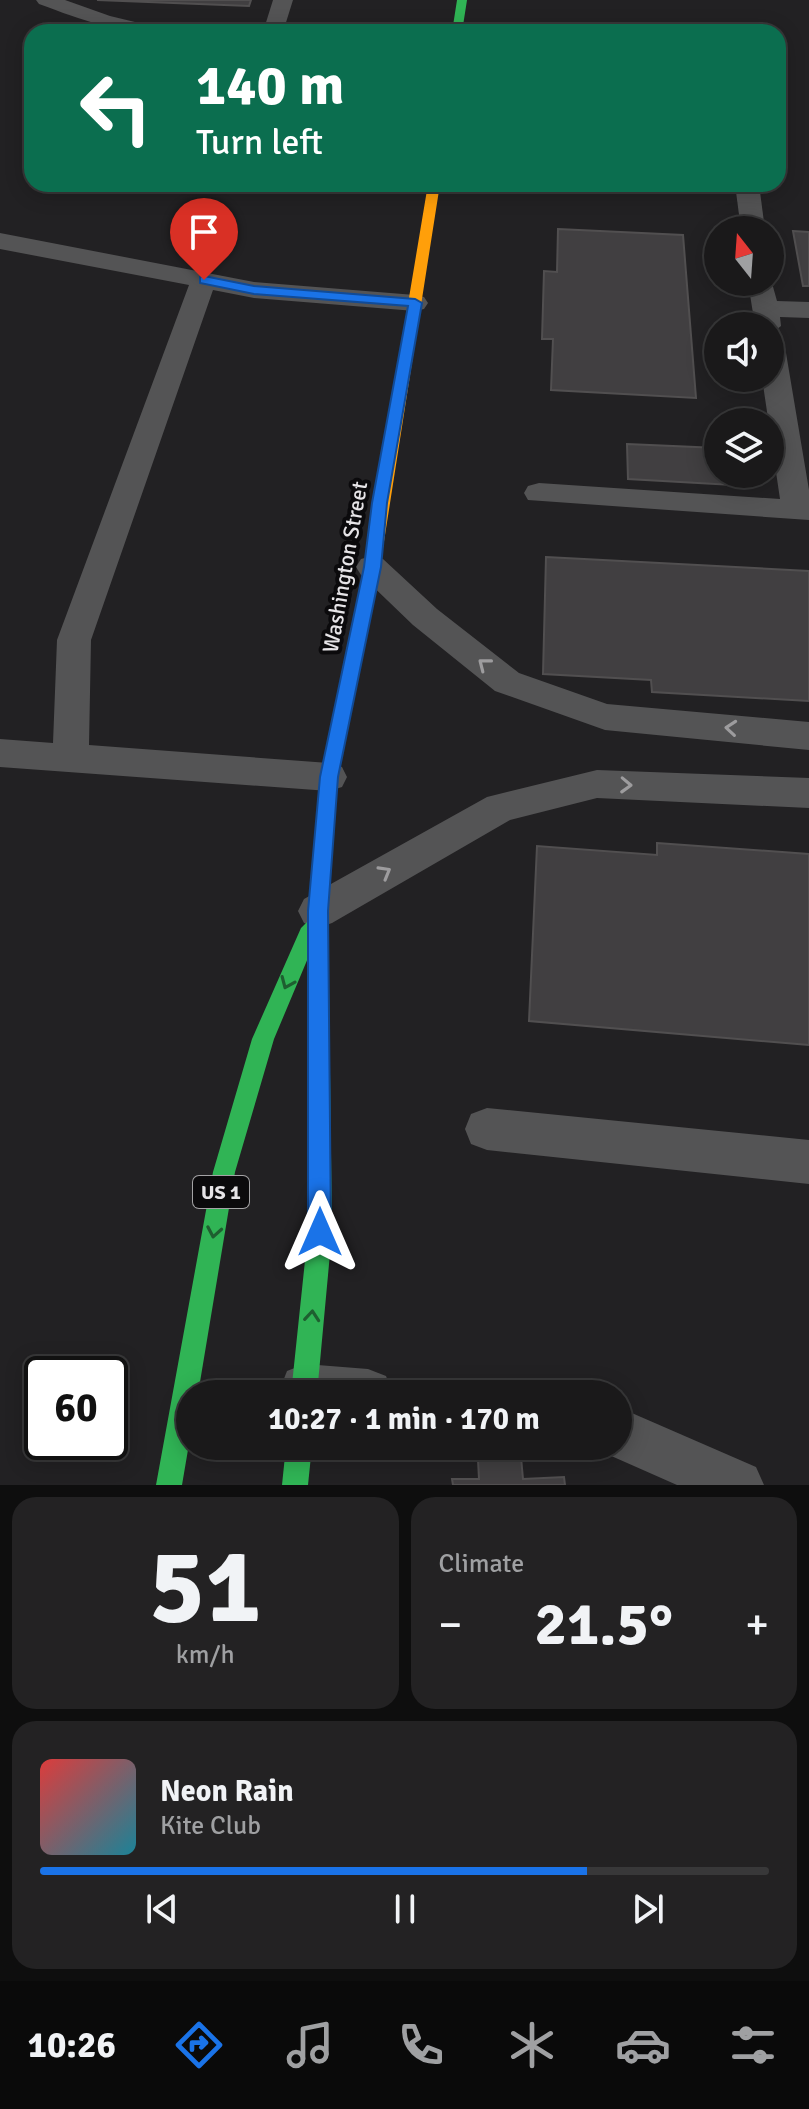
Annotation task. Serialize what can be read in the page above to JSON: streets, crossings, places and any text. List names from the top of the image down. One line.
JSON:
{"streets":{"main road":["Washington Street","US 1"]},"north":"top","page":{"turn":["140 m","Turn left"],"limit":"60","trip":"10:27 · 1 min · 170 m","tile":[["51","km/h"],"Climate"],"heat":["−","21.5°","+"],"song":["Neon Rain","Kite Club"],"tabs":"10:26"}}
